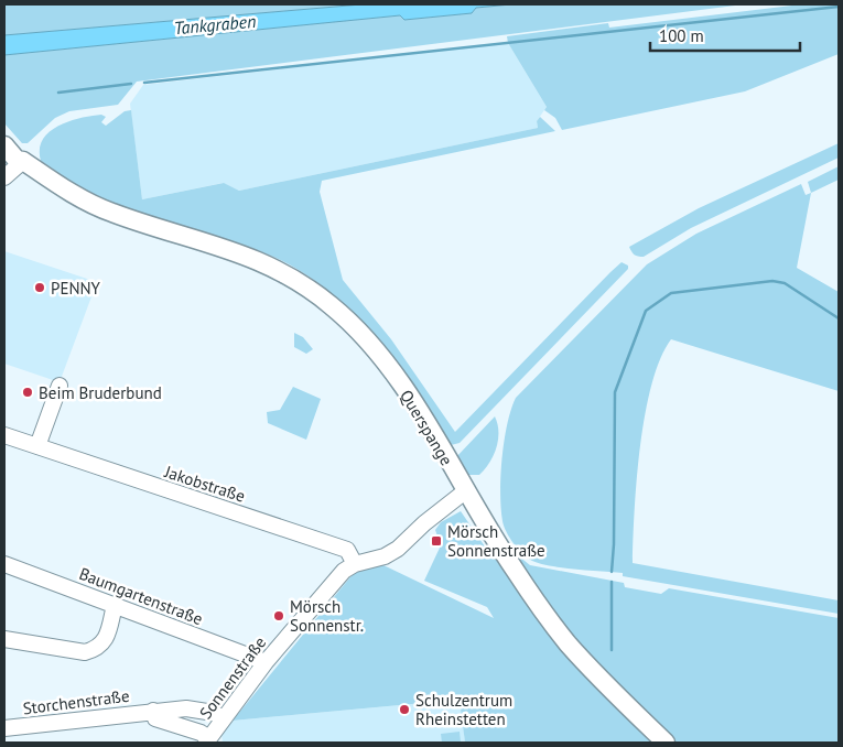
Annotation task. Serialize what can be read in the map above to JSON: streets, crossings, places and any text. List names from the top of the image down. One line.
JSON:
{"streets":{"main road":["Querspange"],"street":["Jakobstraße","Baumgartenstraße","Sonnenstraße","Storchenstraße"]},"crossings":[["Querspange","Sonnenstraße"],["Jakobstraße","Sonnenstraße"],["Baumgartenstraße","Sonnenstraße"],["Sonnenstraße","Storchenstraße"]],"water":["Tankgraben"],"places":{"other":["PENNY","Beim Bruderbund","Mörsch Sonnenstr.","Schulzentrum Rheinstetten"],"transit":["Mörsch Sonnenstraße"]},"scale_bar":"100 m"}
